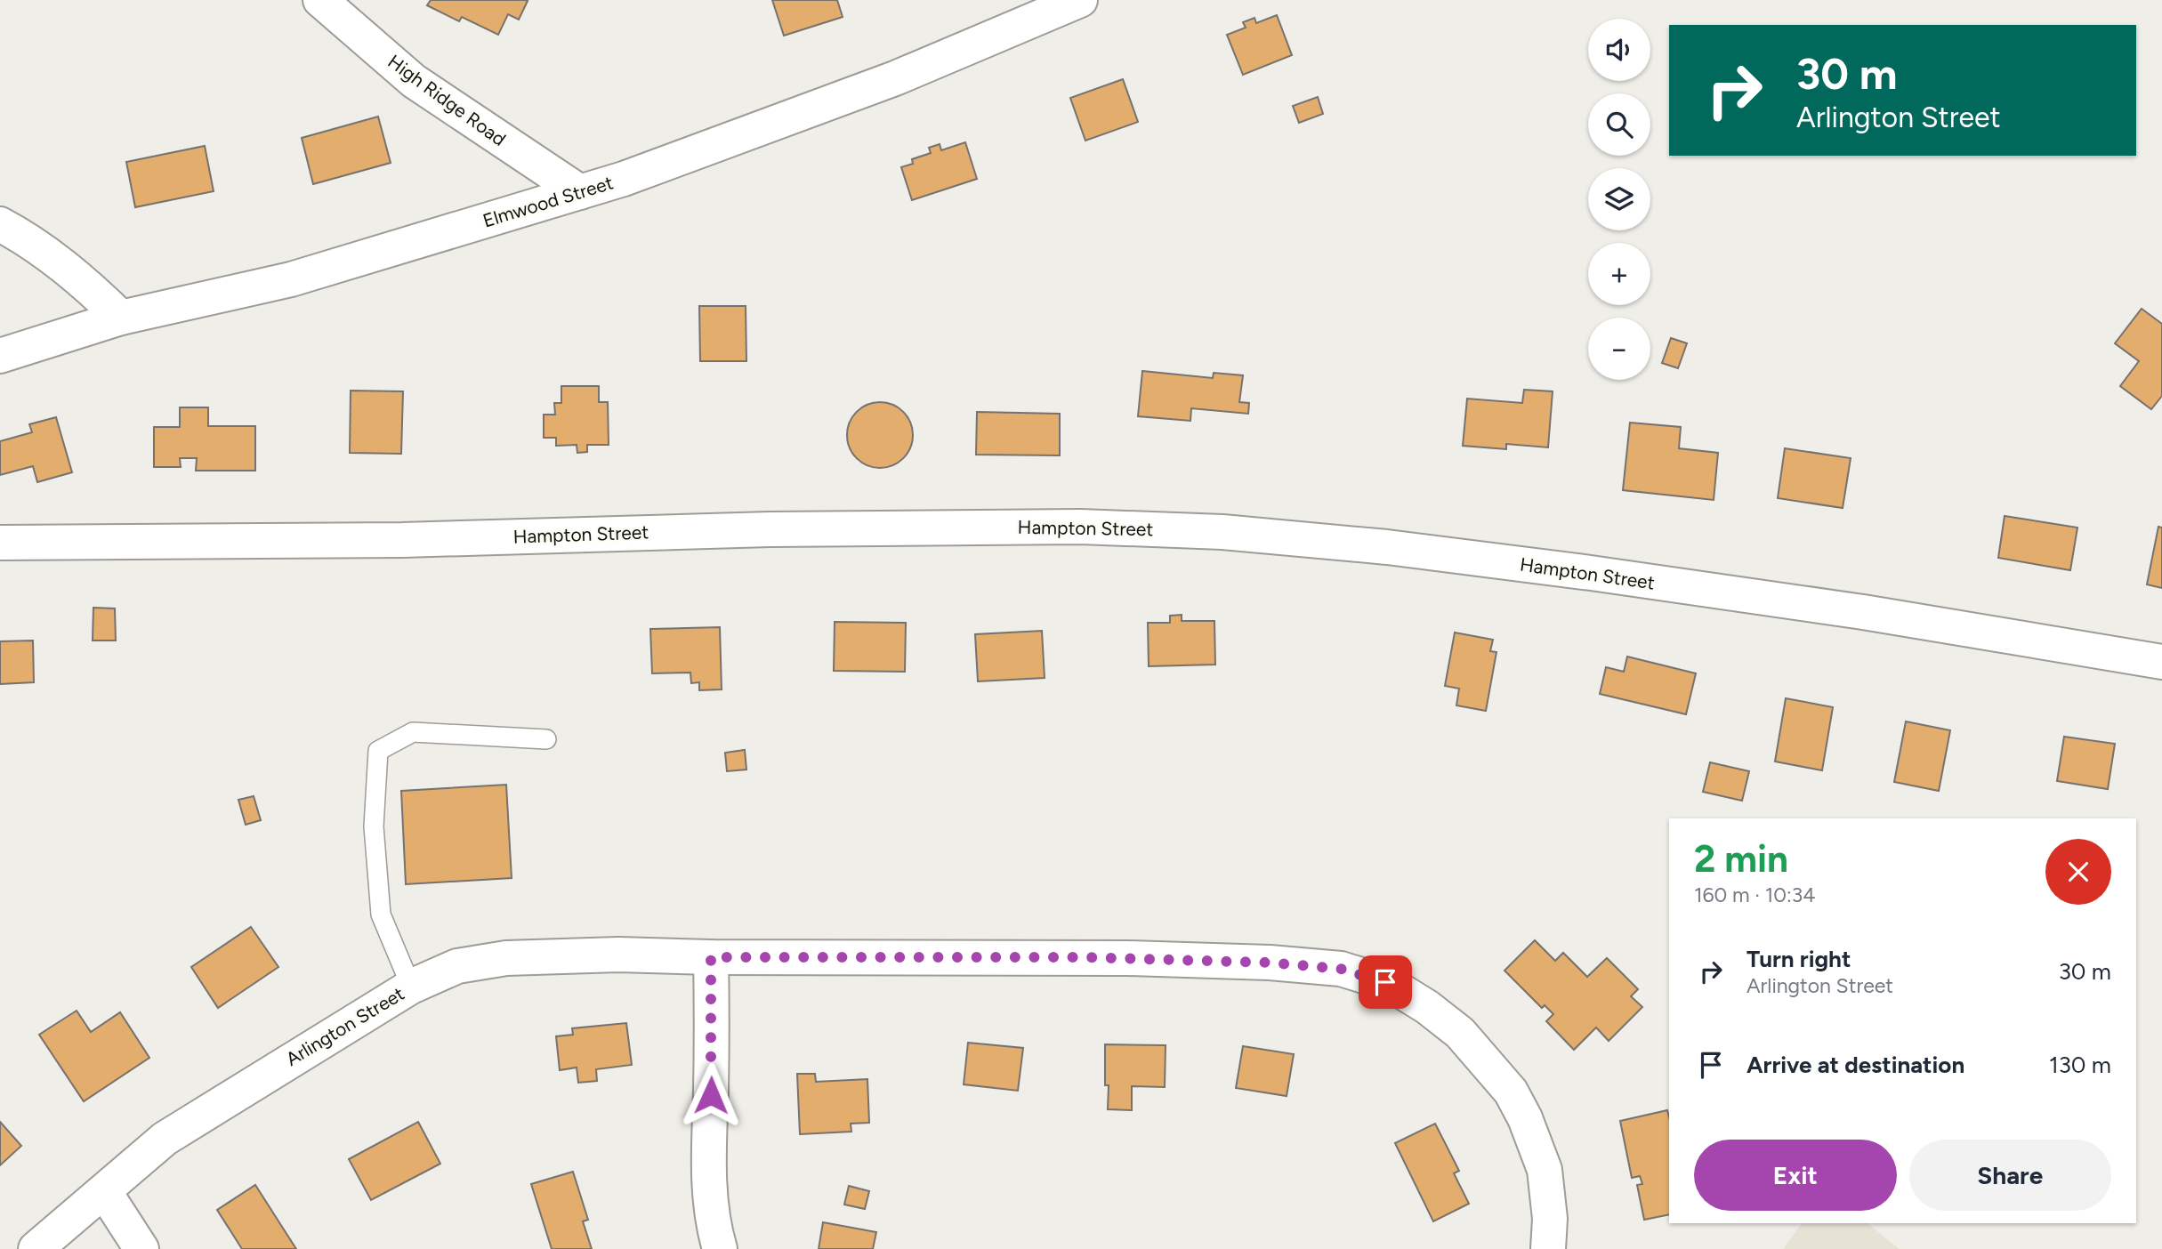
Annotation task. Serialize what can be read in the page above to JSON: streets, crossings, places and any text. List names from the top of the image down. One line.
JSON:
{"streets":{"street":["High Ridge Road","Elmwood Street","Hampton Street","Arlington Street"]},"crossings":[["High Ridge Road","Elmwood Street"]],"page":{"map_buttons":["+","−"],"turn":["30 m","Arlington Street"],"heading":["2 min","160 m · 10:34"],"list":[{"name":"Turn right","note":"Arlington Street","value":"30 m"},{"name":"Arrive at destination","value":"130 m"}],"buttons":["Exit","Share"]}}
